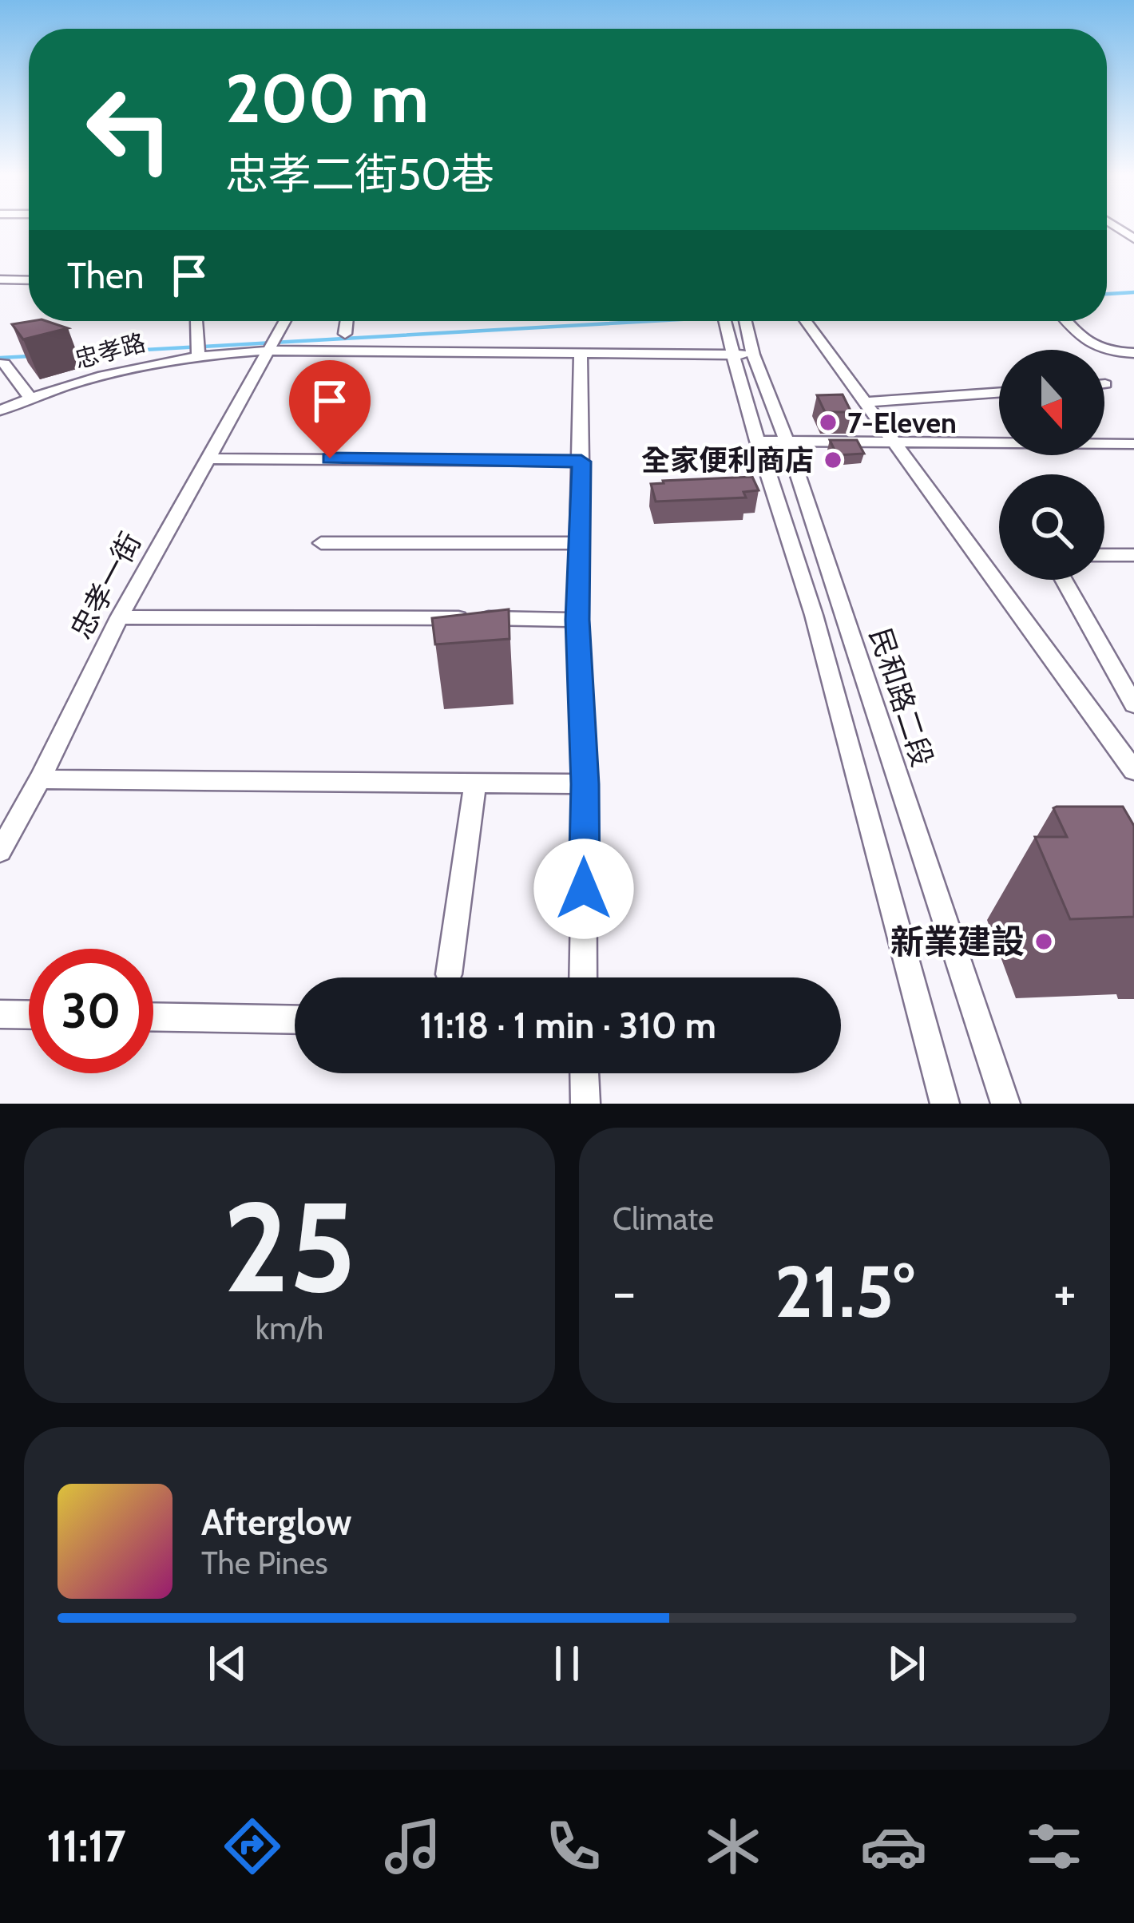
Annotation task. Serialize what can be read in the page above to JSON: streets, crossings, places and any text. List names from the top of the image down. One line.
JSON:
{"streets":{"street":["忠孝路","忠孝一街","民和路二段"]},"crossings":[["忠孝路","忠孝一街"],["忠孝路","民和路二段"]],"places":["7-Eleven","全家便利商店","新業建設"],"north":"bottom","page":{"turn":["200 m","忠孝二街50巷"],"then":"Then","limit":"30","trip":"11:18 · 1 min · 310 m","tile":[["25","km/h"],"Climate"],"heat":["−","21.5°","+"],"song":["Afterglow","The Pines"],"tabs":"11:17"}}
